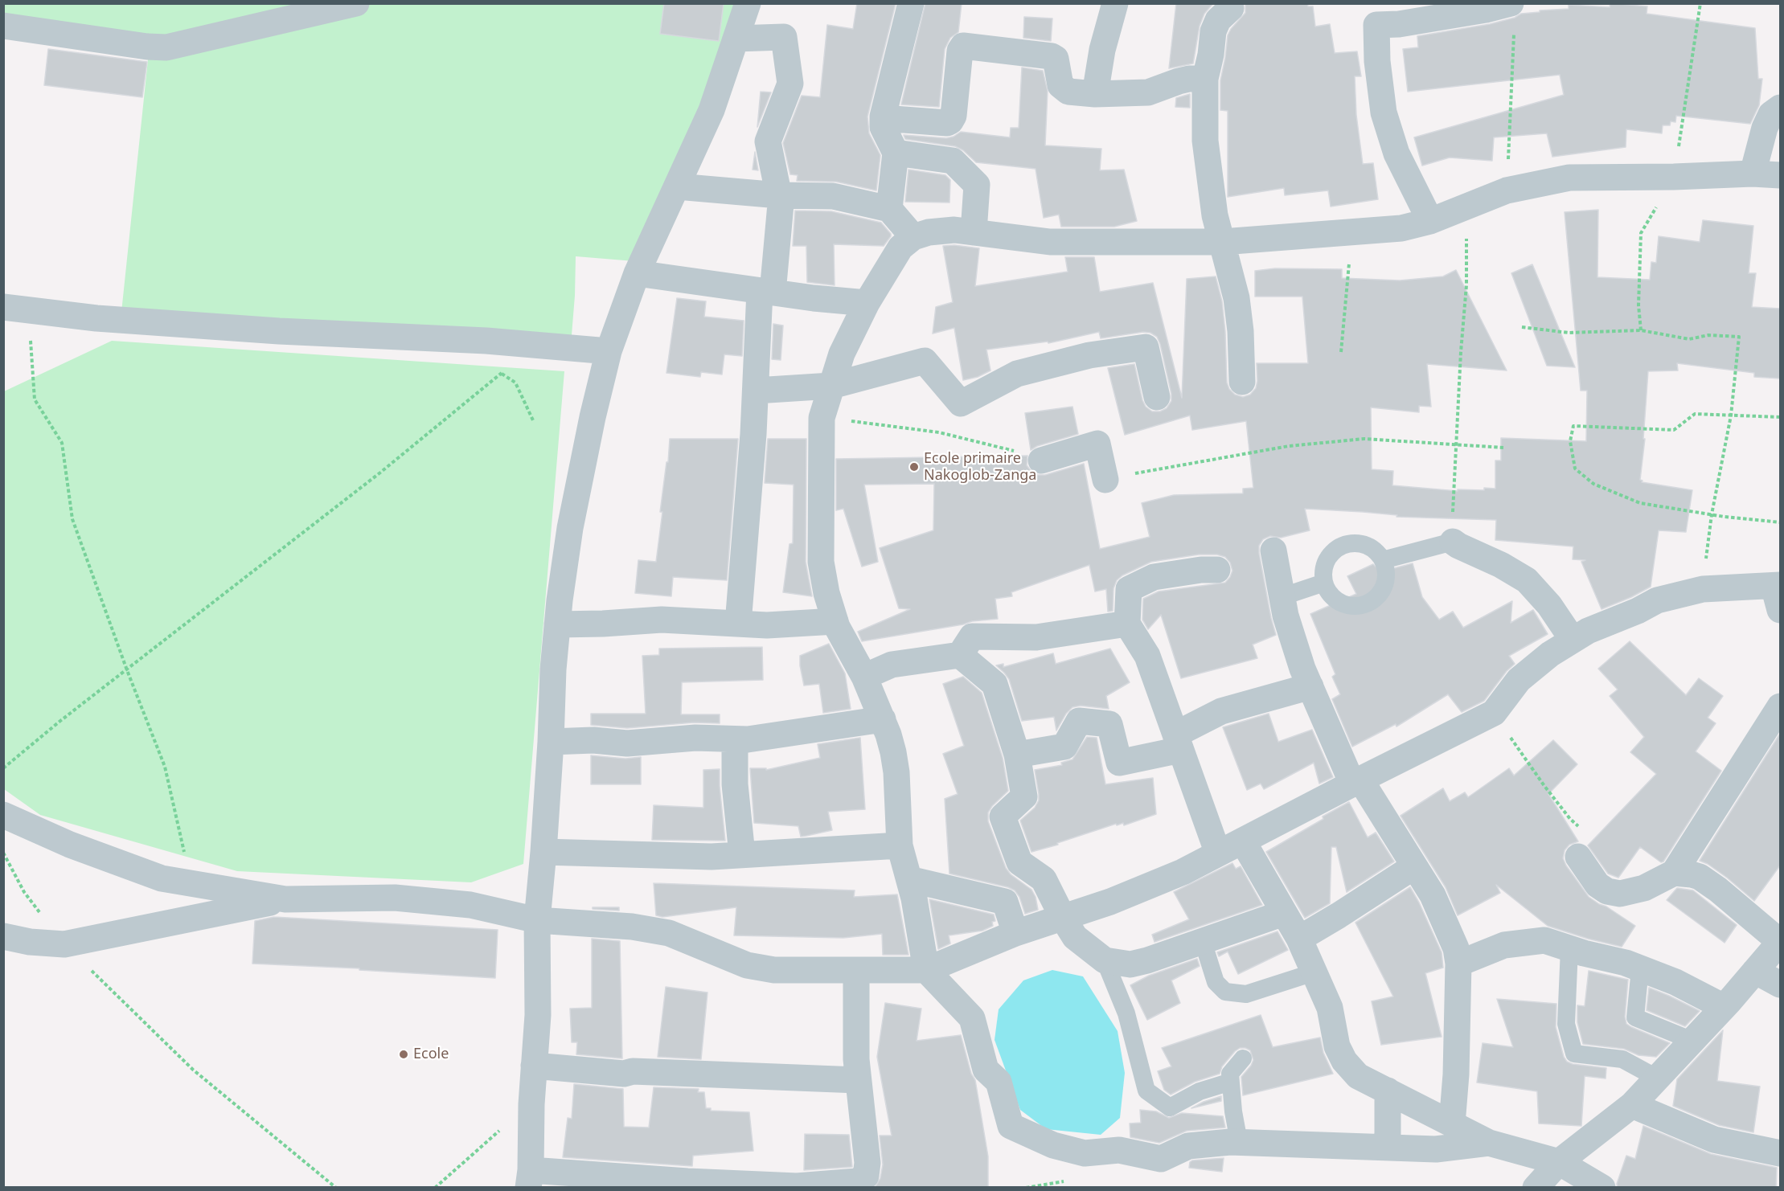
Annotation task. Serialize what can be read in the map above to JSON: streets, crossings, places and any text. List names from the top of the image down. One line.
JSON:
{"places":["Ecole primaire Nakoglob-Zanga","Ecole"]}
